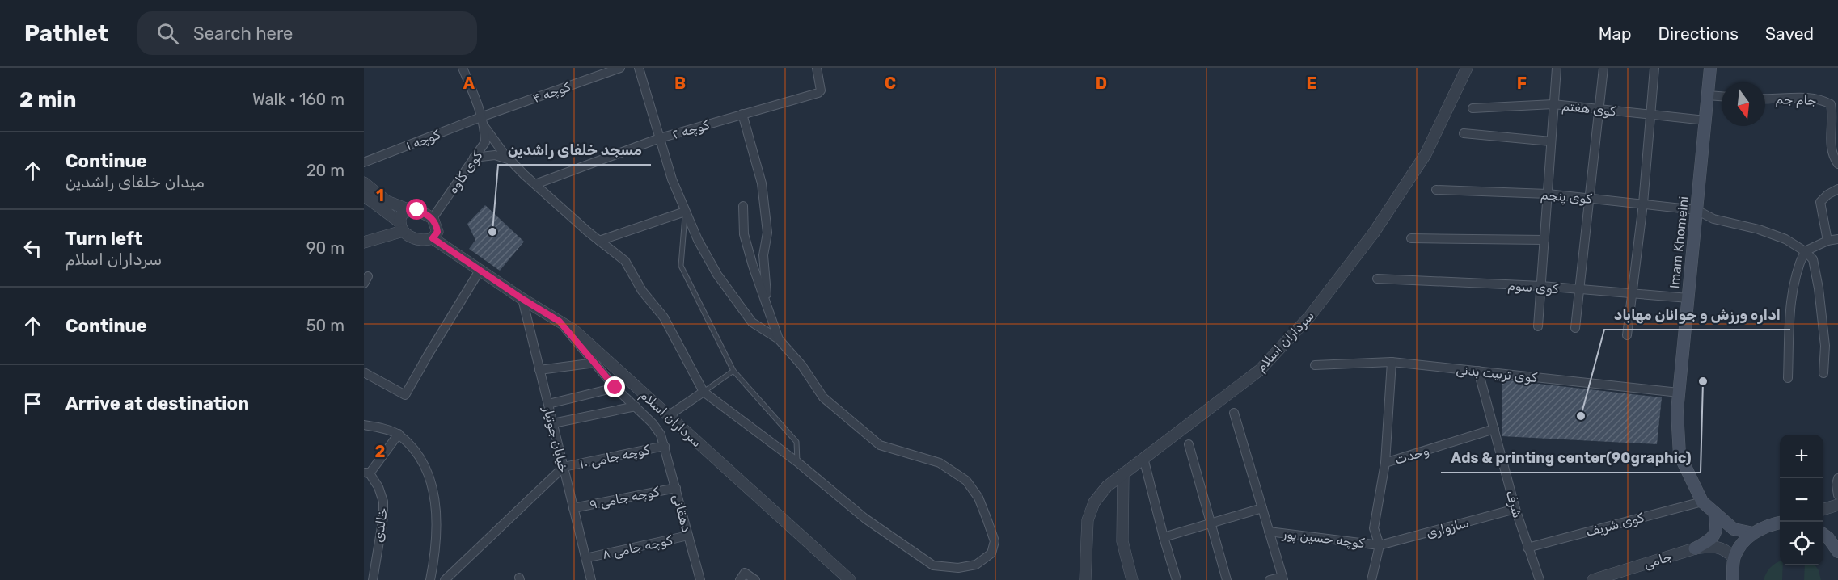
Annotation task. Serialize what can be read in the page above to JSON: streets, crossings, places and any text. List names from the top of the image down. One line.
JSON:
{"streets":{"main road":["Imam Khomeini"],"street":["کوچه ۴","جام جم","کوی هفتم","کوچه ۲","کوچه ۱","کوی کاوه","کوی پنجم","کوی سوم","سرداران اسلام","کوی تربیت بدنی","خیابان جوتیار","وحدت","کوچه جامی ۱۰","کوچه جامی ۹","شرف","دهقانی","کوی شریف","خالدی","سازواری","کوچه حسین پور","کوچه جامی ۸","جامی"]},"crossings":[["کوچه ۴","کوچه ۱"],["کوچه ۴","کوی کاوه"],["کوی هفتم","Imam Khomeini"],["کوچه ۱","کوی کاوه"],["کوی کاوه","سرداران اسلام"],["کوی پنجم","Imam Khomeini"],["Imam Khomeini","کوی سوم"],["Imam Khomeini","کوی تربیت بدنی"],["Imam Khomeini","کوی شریف"],["سرداران اسلام","خیابان جوتیار"],["سرداران اسلام","دهقانی"],["کوی تربیت بدنی","شرف"],["خیابان جوتیار","کوچه جامی ۱۰"],["خیابان جوتیار","کوچه جامی ۹"],["خیابان جوتیار","کوچه جامی ۸"],["وحدت","شرف"],["کوچه جامی ۱۰","دهقانی"],["کوچه جامی ۹","دهقانی"],["شرف","کوی شریف"],["شرف","سازواری"],["دهقانی","کوچه جامی ۸"],["سازواری","کوچه حسین پور"]],"places":["مسجد خلفای راشدین","Ads & printing center(90graphic)","اداره ورزش و جوانان مهاباد"],"north":"bottom","page":{"header":"Pathlet","search":"Search here","nav":["Map","Directions","Saved"],"heading":["2 min","Walk · 160 m"],"list":[["Continue","میدان خلفای راشدین","20 m"],["Turn left","سرداران اسلام","90 m"],["Continue","50 m"],"Arrive at destination"],"map_buttons":["+","−"]},"grid":{"columns":["A","B","C","D","E","F"],"rows":["1","2"]}}
